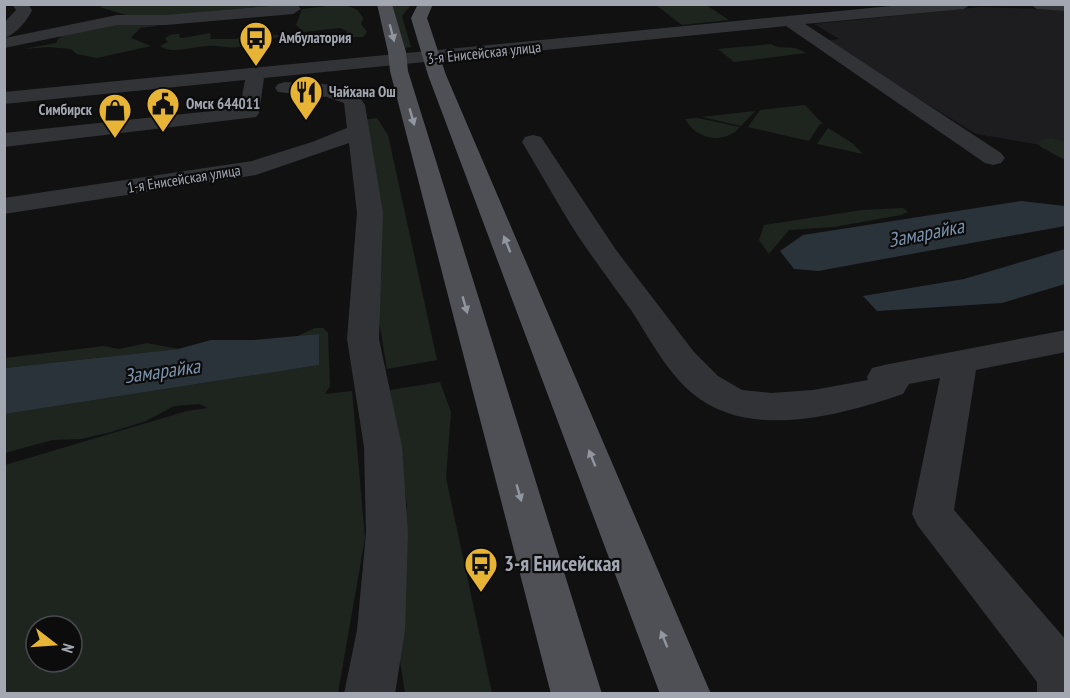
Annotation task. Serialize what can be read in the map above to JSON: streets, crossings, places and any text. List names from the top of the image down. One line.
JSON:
{"streets":{"street":["3-я Енисейская улица","1-я Енисейская улица"]},"water":["Замарайка"],"places":{"bus stop":["Амбулатория","3-я Енисейская"],"restaurant":["Чайхана Ош"],"public building":["Омск 644011"],"shop":["Симбирск"]},"north":"right"}
